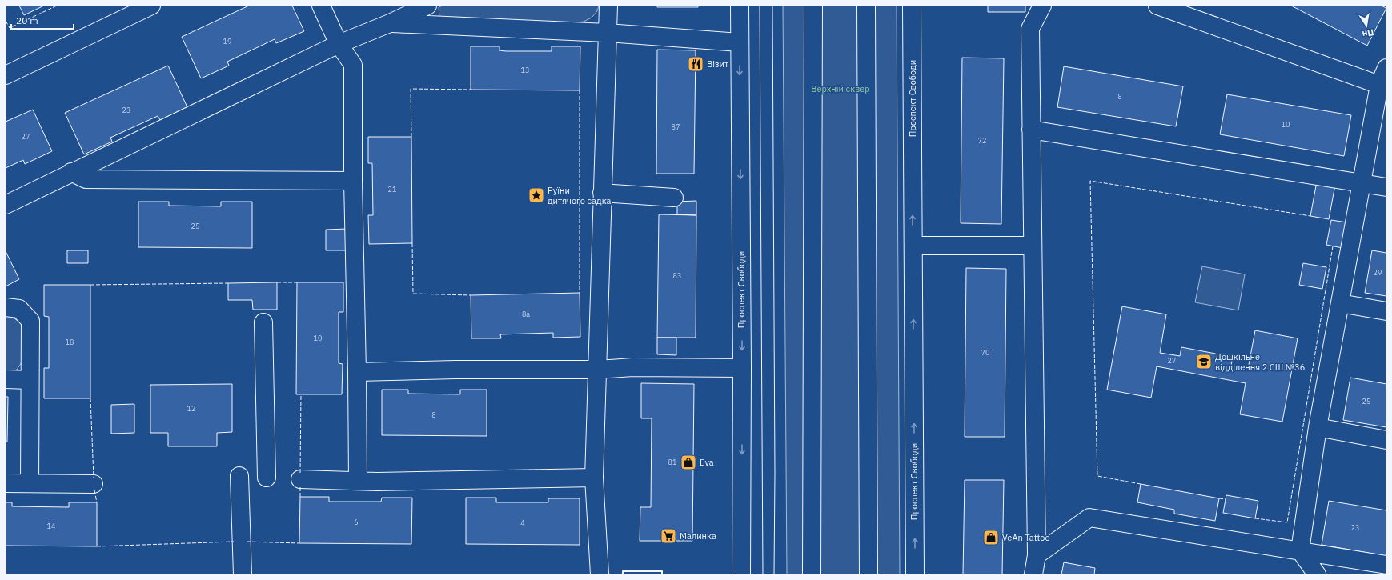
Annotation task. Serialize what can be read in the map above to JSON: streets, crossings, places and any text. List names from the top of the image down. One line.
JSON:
{"streets":{"street":["Проспект Свободи"]},"parks":["Верхній сквер"],"places":{"restaurant":["Візит"],"place":["Руїни дитячого садка"],"school or university":["Дошкільне відділення 2 СШ №36"],"shop":["Eva","VeAn Tattoo"],"supermarket":["Малинка"]},"house_numbers":["19","13","8","23","10","87","27","72","21","25","29","83","8а","10","18","70","27","25","12","8","81","6","4","14","23"],"scale_bar":"20 m","north":"bottom"}
